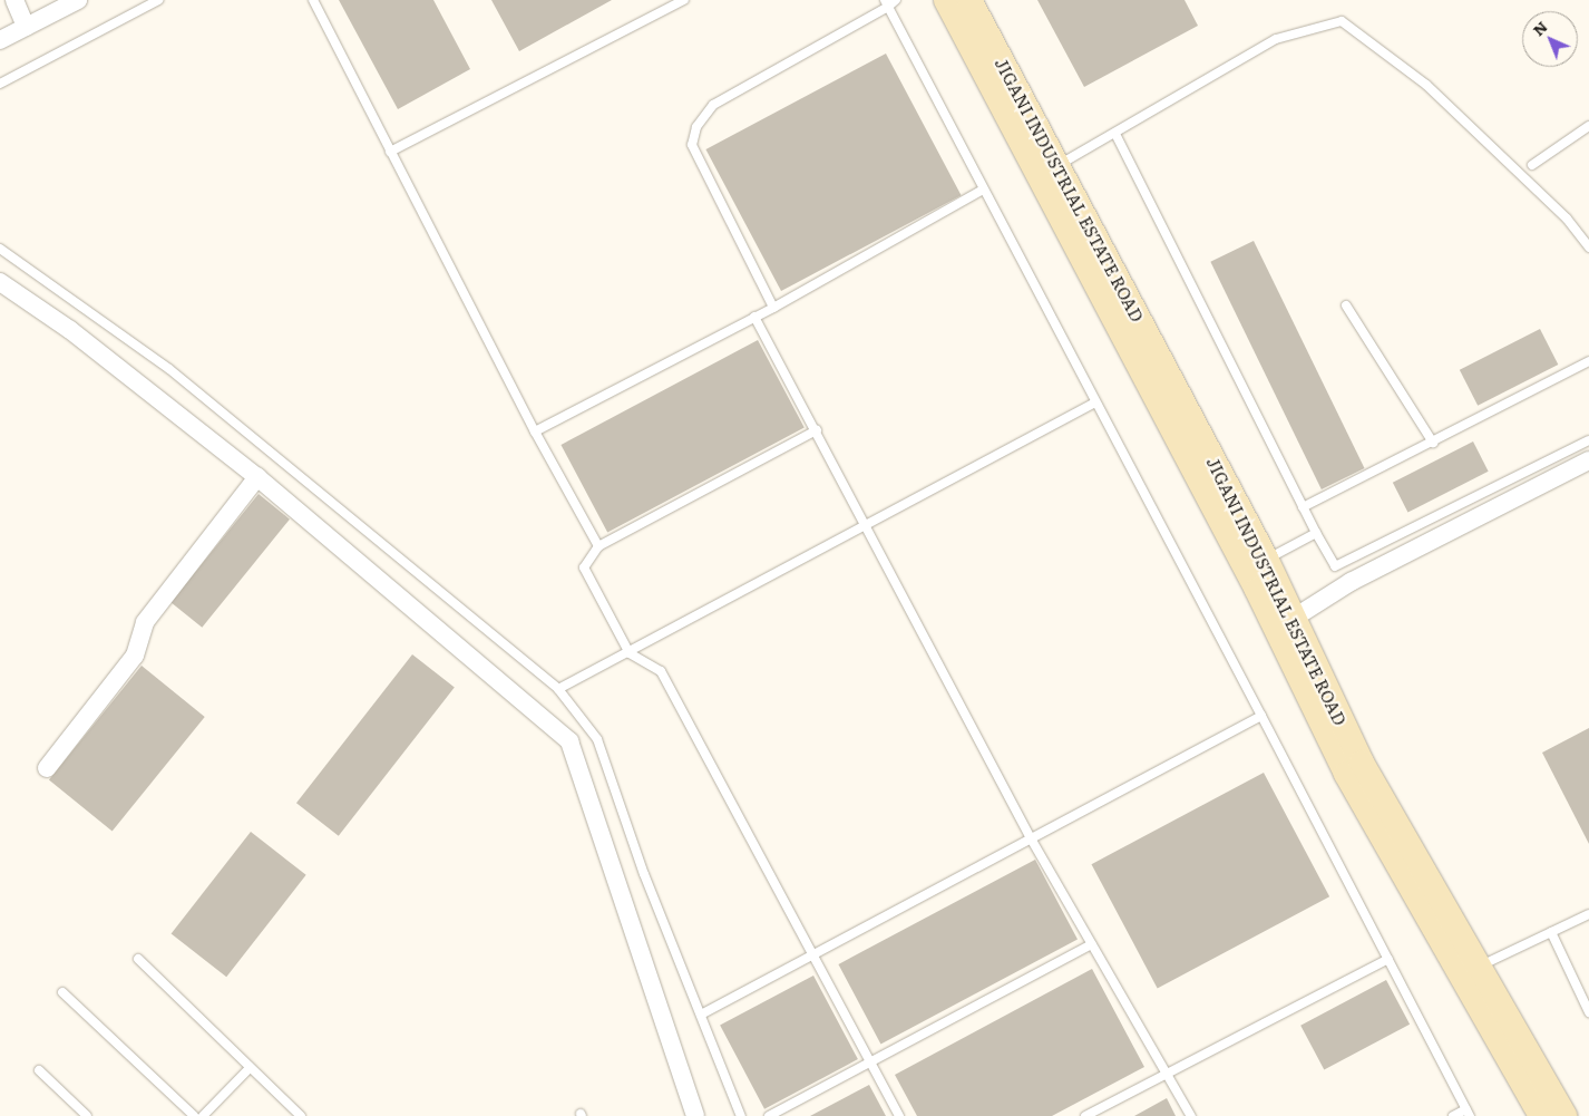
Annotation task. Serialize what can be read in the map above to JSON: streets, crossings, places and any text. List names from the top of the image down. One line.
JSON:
{"streets":{"main road":["JIGANI INDUSTRIAL ESTATE ROAD"]},"north":"top left"}
